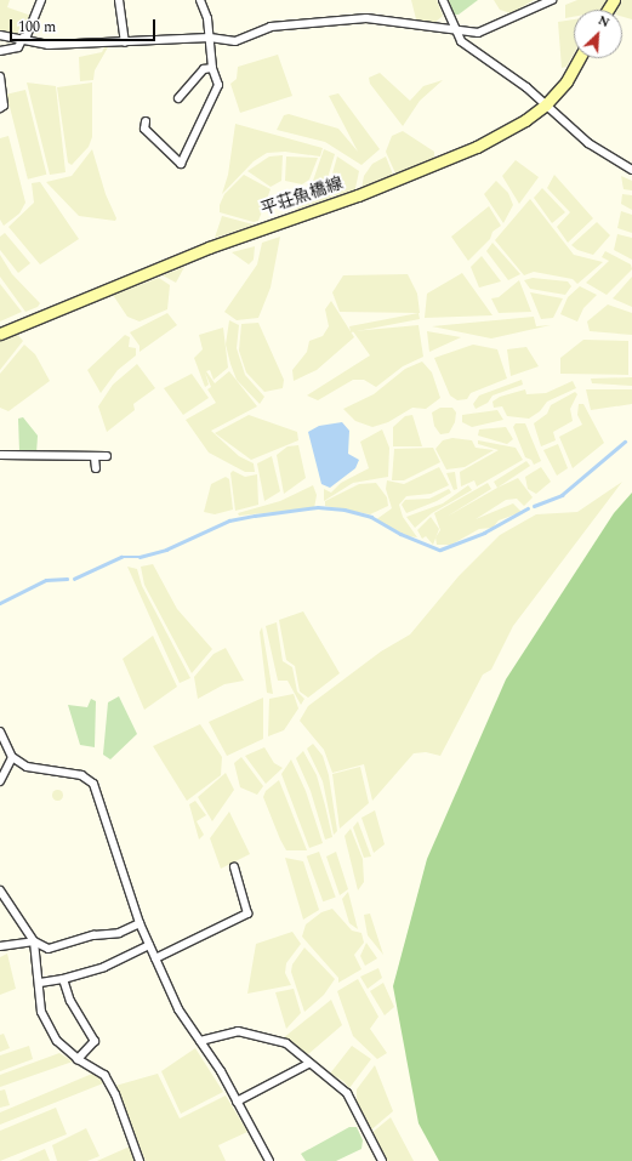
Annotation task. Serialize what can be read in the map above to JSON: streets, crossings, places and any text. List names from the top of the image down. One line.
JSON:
{"streets":{"main road":["平荘魚橋線"]},"scale_bar":"100 m","north":"top right"}
